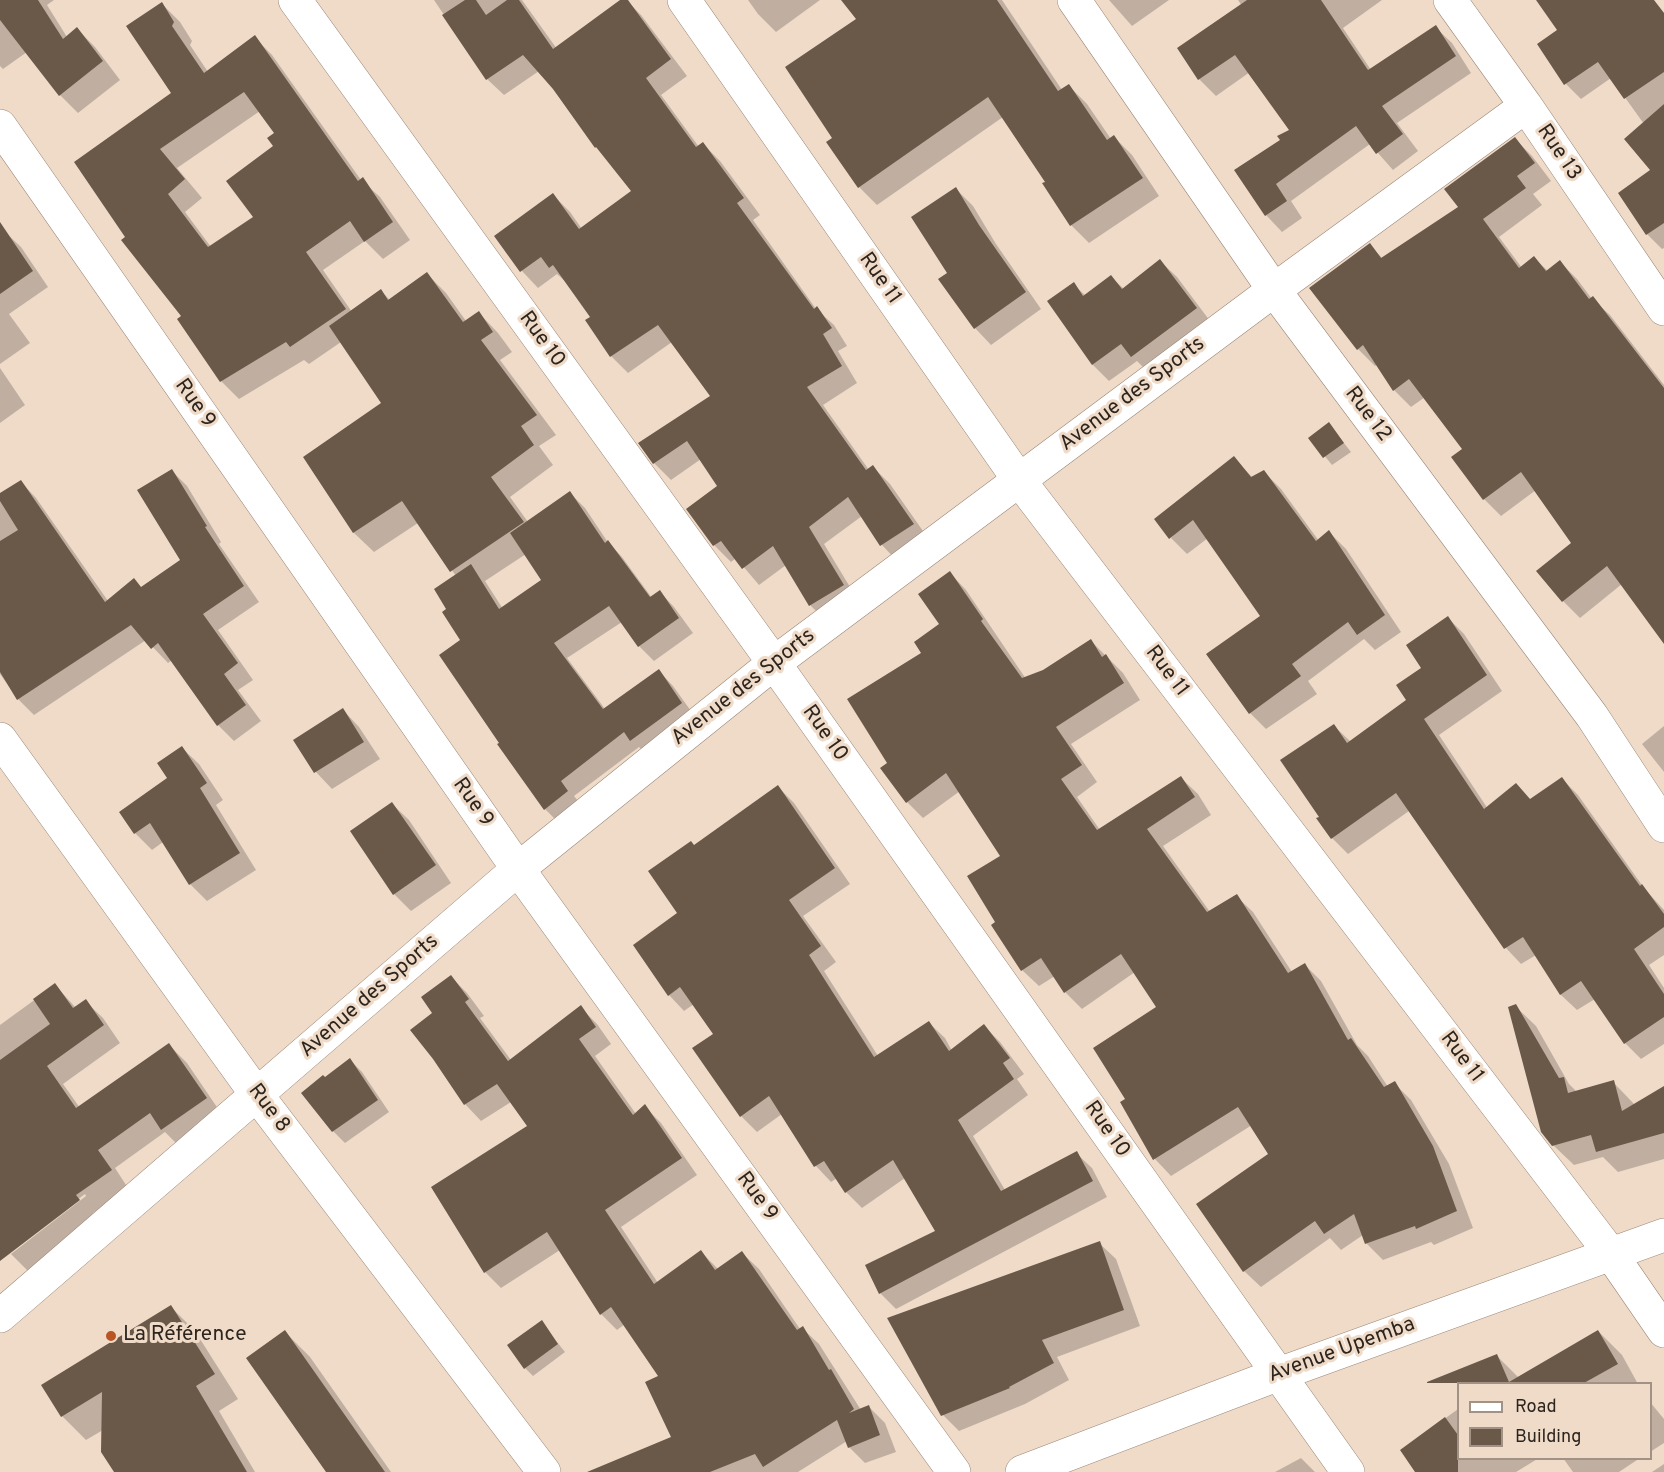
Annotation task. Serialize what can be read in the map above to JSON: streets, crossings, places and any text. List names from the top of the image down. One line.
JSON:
{"streets":{"street":["Rue 13","Rue 11","Rue 10","Avenue des Sports","Rue 9","Rue 12","Rue 8","Avenue Upemba"]},"crossings":[["Rue 13","Avenue des Sports"],["Rue 11","Avenue des Sports"],["Rue 11","Avenue Upemba"],["Rue 10","Avenue des Sports"],["Rue 10","Avenue Upemba"],["Avenue des Sports","Rue 9"],["Avenue des Sports","Rue 12"],["Avenue des Sports","Rue 8"]],"places":["La Référence"],"legend":["Road","Building"]}
